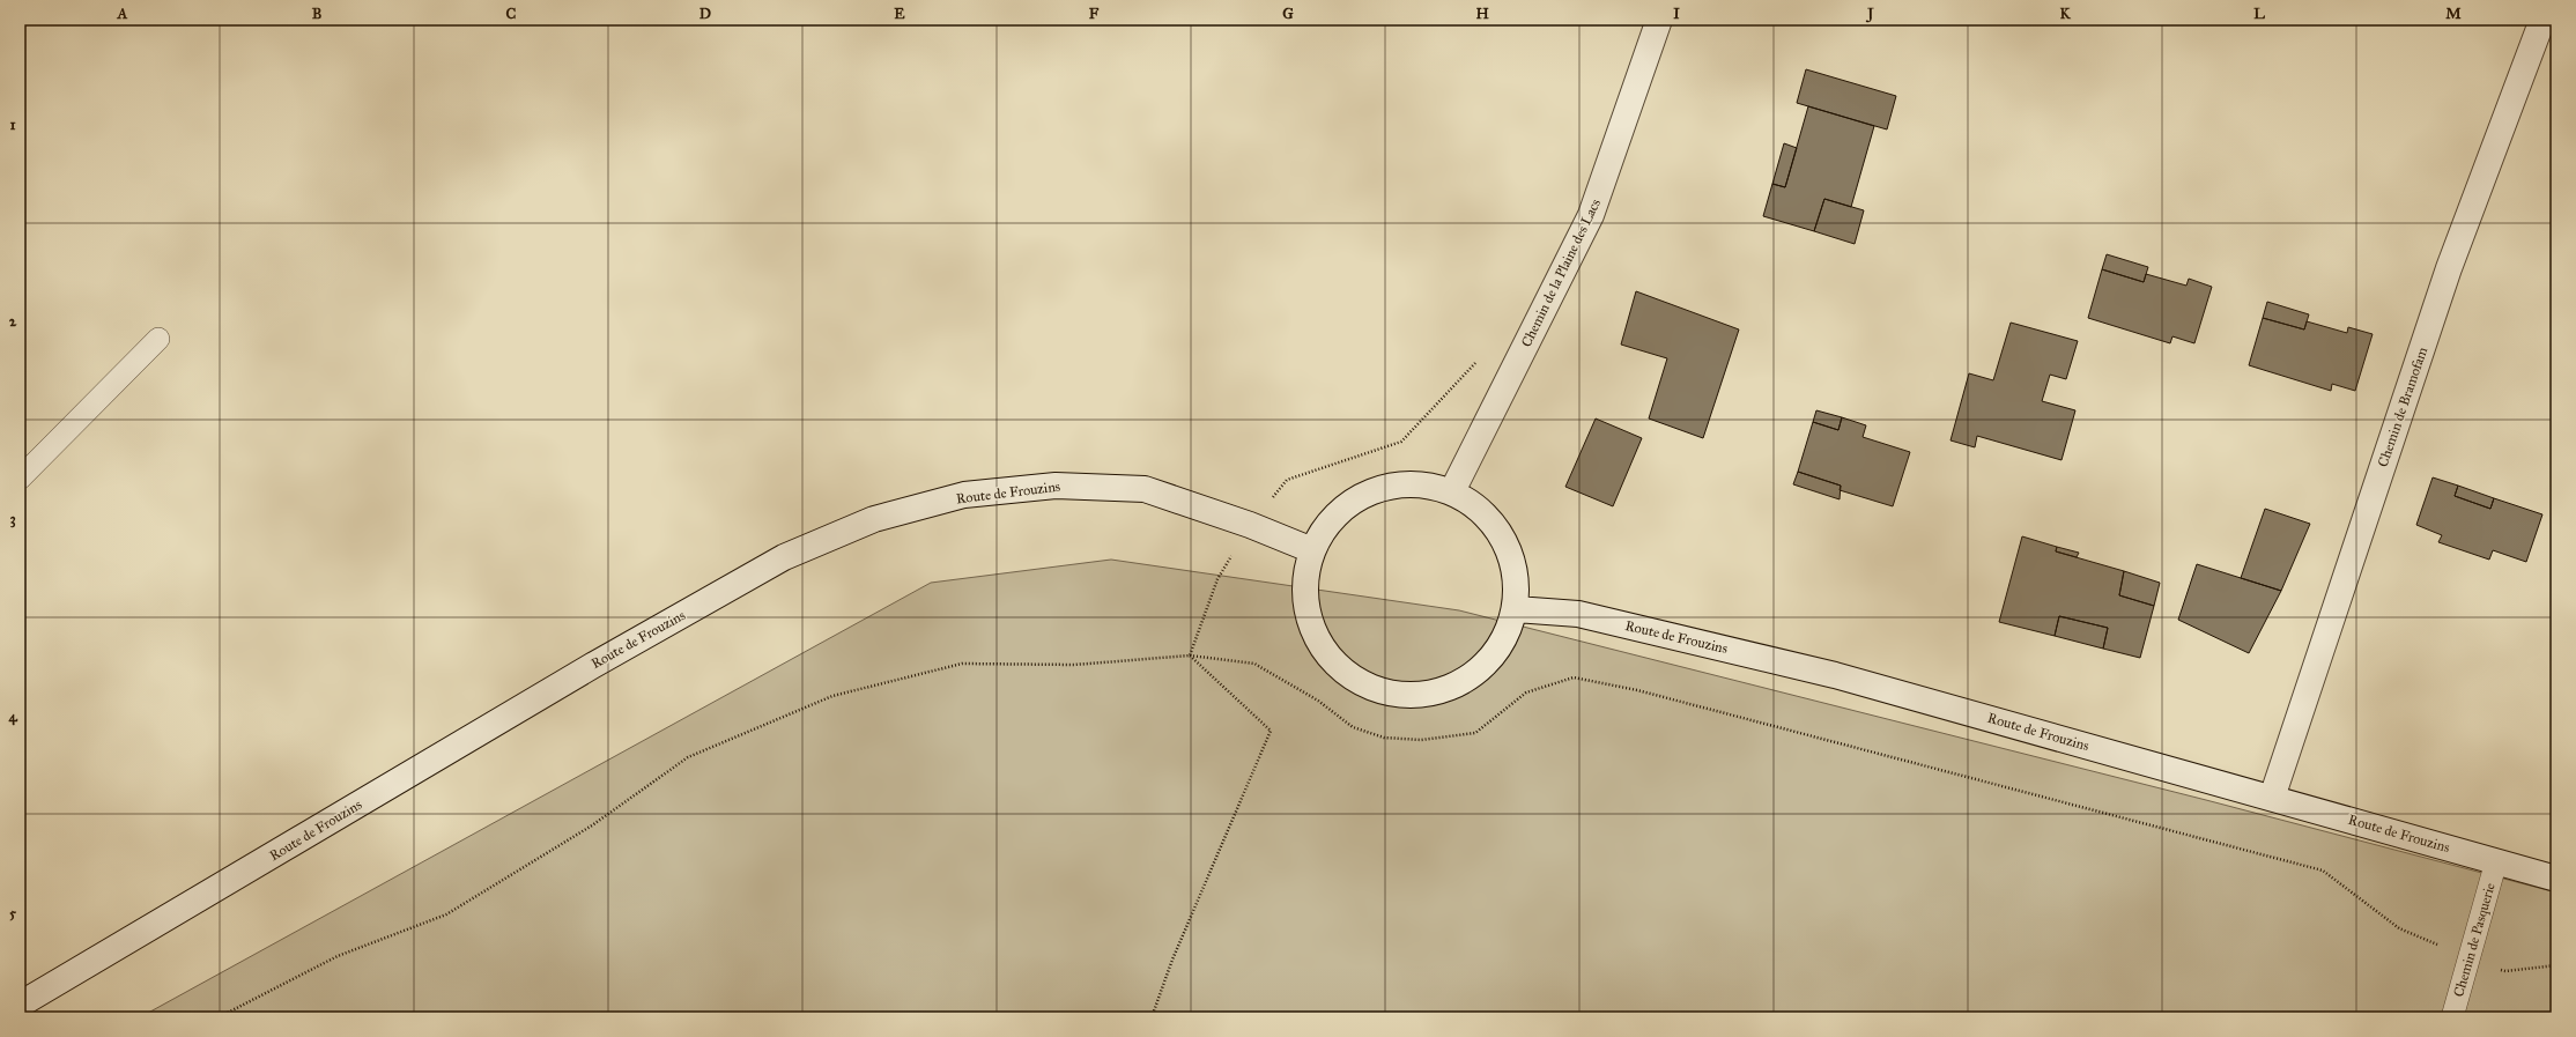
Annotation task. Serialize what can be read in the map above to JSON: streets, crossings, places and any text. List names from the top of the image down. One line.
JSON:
{"streets":{"main road":["Chemin de la Plaine des Lacs","Chemin de Bramofam","Route de Frouzins"],"lane":["Chemin de Pasquerie"]},"crossings":[["Chemin de Bramofam","Route de Frouzins"],["Route de Frouzins","Chemin de Pasquerie"]],"grid":{"columns":["A","B","C","D","E","F","G","H","I","J","K","L","M"],"rows":["1","2","3","4","5"]}}
